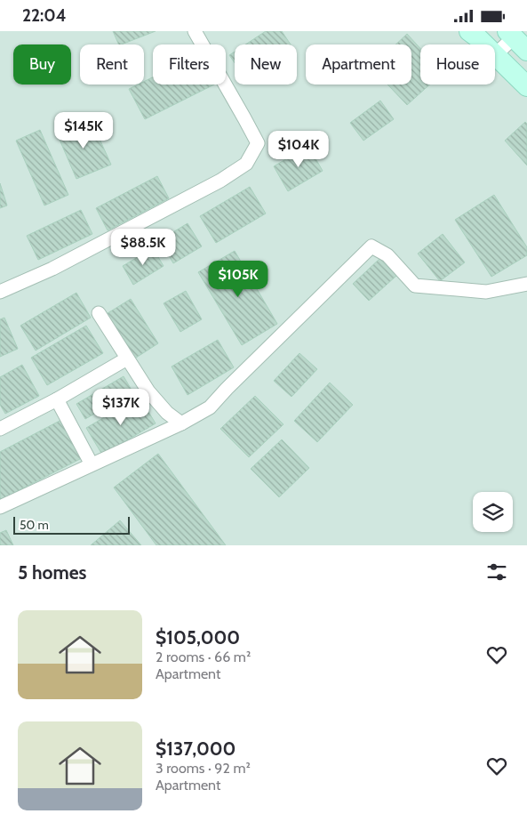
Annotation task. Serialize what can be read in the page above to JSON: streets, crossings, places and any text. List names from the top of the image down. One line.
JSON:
{"scale_bar":"50 m","page":{"status":"22:04","chip":["Buy","Rent","Filters","New","Apartment","House"],"price":["$145K","$104K","$88.5K","$105K","$137K"],"scale":"50 m","heading":"5 homes","list":[{"name":"$105,000","note":"2 rooms · 66 m² · Apartment"},{"name":"$137,000","note":"3 rooms · 92 m² · Apartment"}]}}
